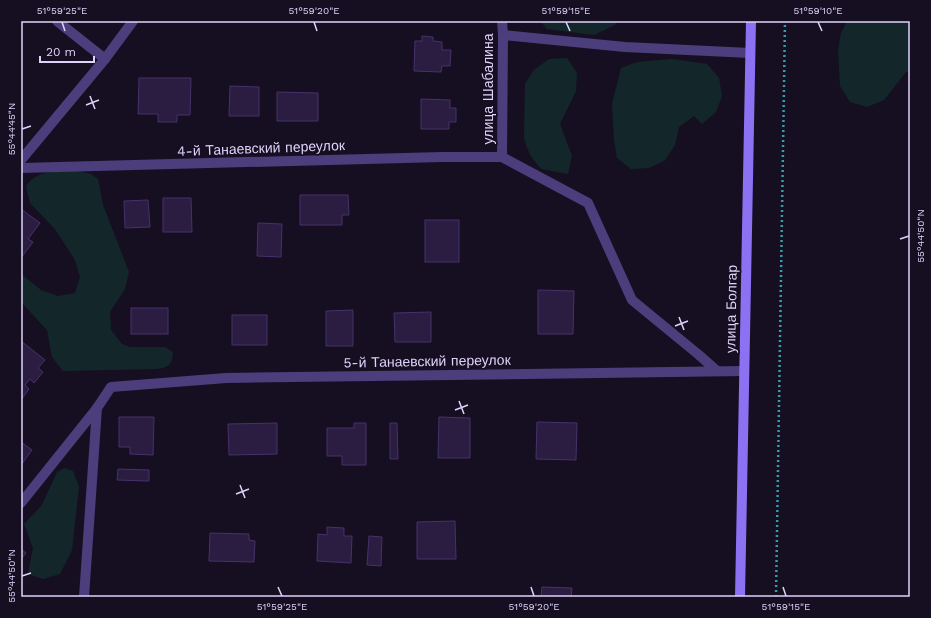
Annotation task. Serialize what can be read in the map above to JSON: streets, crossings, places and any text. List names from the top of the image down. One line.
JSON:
{"streets":{"street":["улица Шабалина","4-й Танаевский переулок","улица Болгар","5-й Танаевский переулок"]},"crossings":[["улица Шабалина","4-й Танаевский переулок"],["улица Болгар","5-й Танаевский переулок"]],"scale_bar":"20 m","coordinates":["51°59'25\"E","51°59'20\"E","51°59'15\"E","51°59'10\"E","55°44'45\"N","55°44'50\"N"]}
